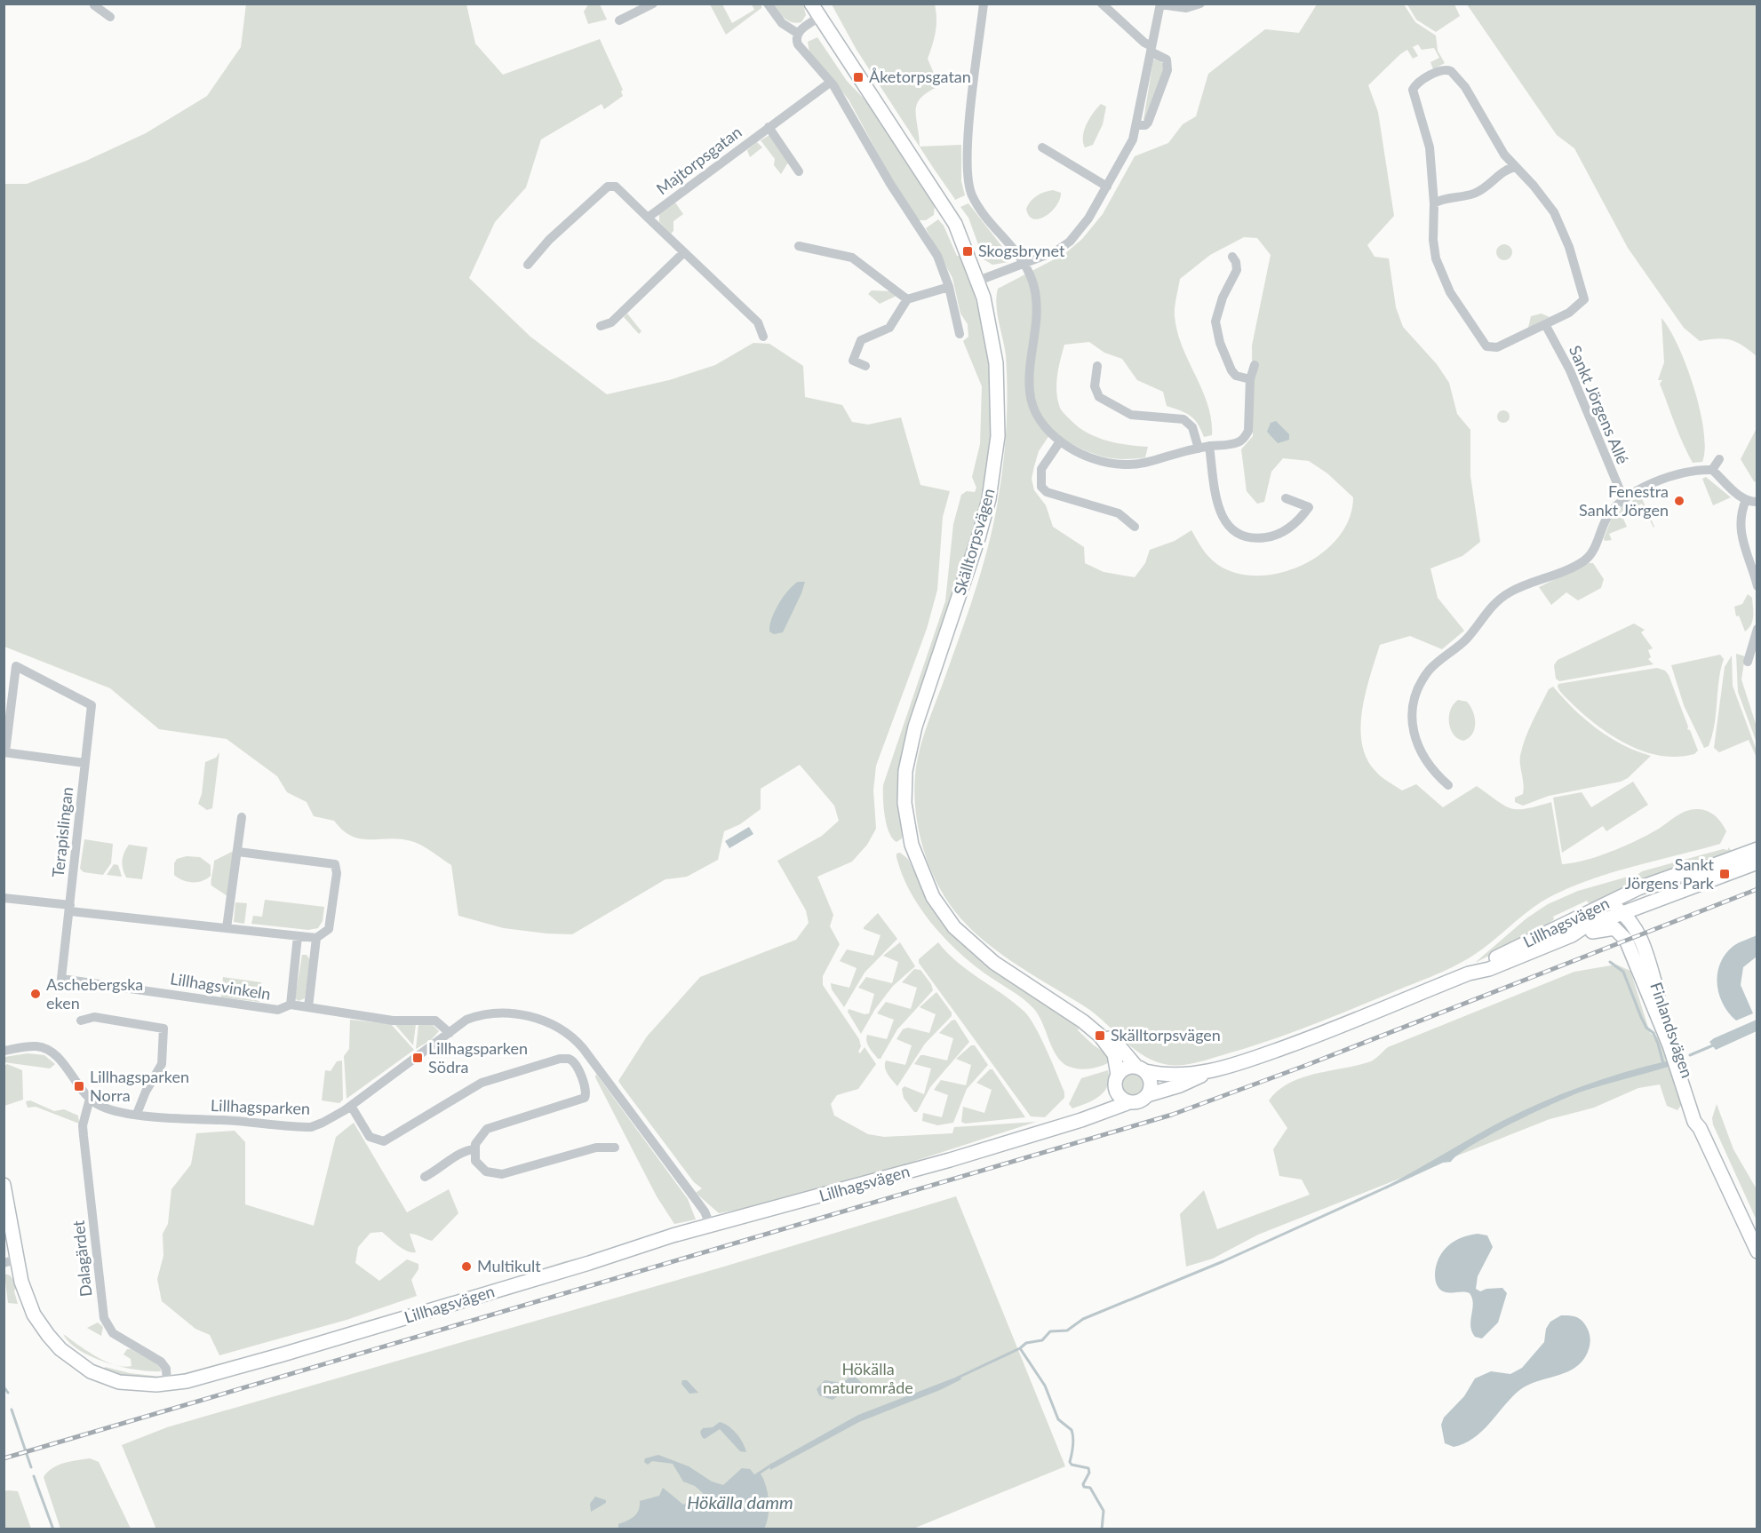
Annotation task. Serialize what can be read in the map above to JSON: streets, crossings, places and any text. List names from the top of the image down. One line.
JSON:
{"streets":{"street":["Majtorpsgatan","Sankt Jörgens Allé","Skälltorpsvägen","Terapislingan","Lillhagsvägen","Lillhagsvinkeln","Finlandsvägen","Lillhagsparken","Dalagärdet"]},"crossings":[["Skälltorpsvägen","Lillhagsvägen"],["Terapislingan","Lillhagsvinkeln"],["Lillhagsvägen","Finlandsvägen"],["Lillhagsvägen","Lillhagsparken"],["Lillhagsvägen","Dalagärdet"],["Lillhagsparken","Dalagärdet"]],"water":["Hökälla damm"],"parks":["Hökälla naturområde"],"places":{"transit":["Åketorpsgatan","Skogsbrynet","Sankt Jörgens Park","Skälltorpsvägen","Lillhagsparken Södra","Lillhagsparken Norra"],"other":["Fenestra Sankt Jörgen","Aschebergska eken","Multikult"]}}
